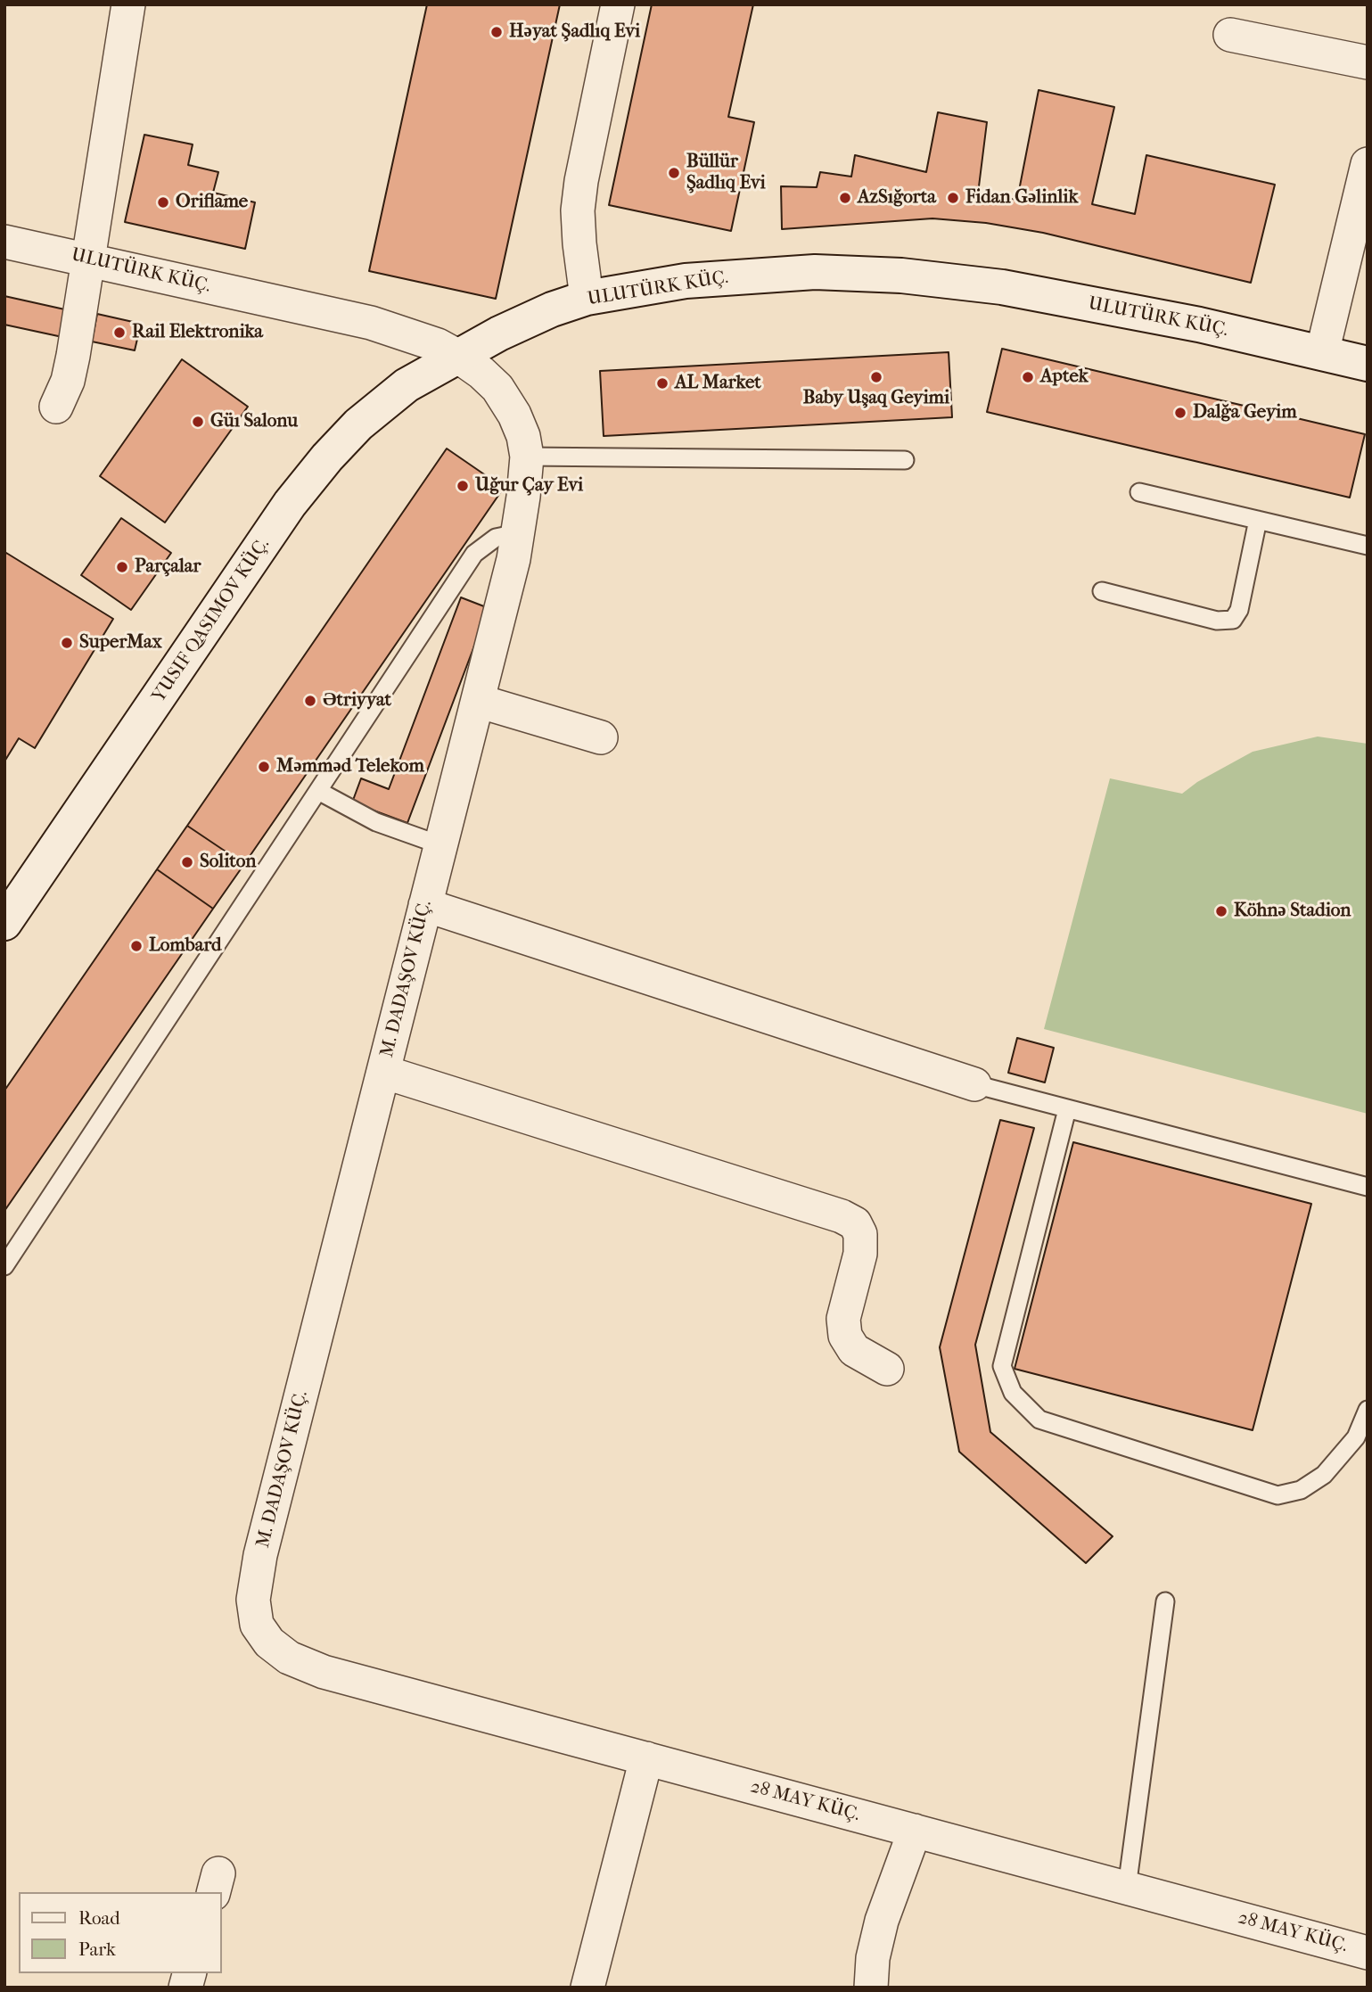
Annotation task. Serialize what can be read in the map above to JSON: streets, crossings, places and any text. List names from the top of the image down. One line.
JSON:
{"streets":{"street":["ULUTÜRK KÜÇ.","M. DADAŞOV KÜÇ.","28 MAY KÜÇ."]},"crossings":[["ULUTÜRK KÜÇ.","M. DADAŞOV KÜÇ."],["M. DADAŞOV KÜÇ.","28 MAY KÜÇ."]],"places":["Həyat Şadlıq Evi","Büllür Şadlıq Evi","AzSığorta","Fidan Gəlinlik","Oriflame","Rail Elektronika","Baby Uşaq Geyimi","Aptek","AL Market","Dalğa Geyim","Güı Salonu","Uğur Çay Evi","Parçalar","SuperMax","Ətriyyat","Məmməd Telekom","Soliton","Köhnə Stadion","Lombard"],"legend":["Road","Park"]}
